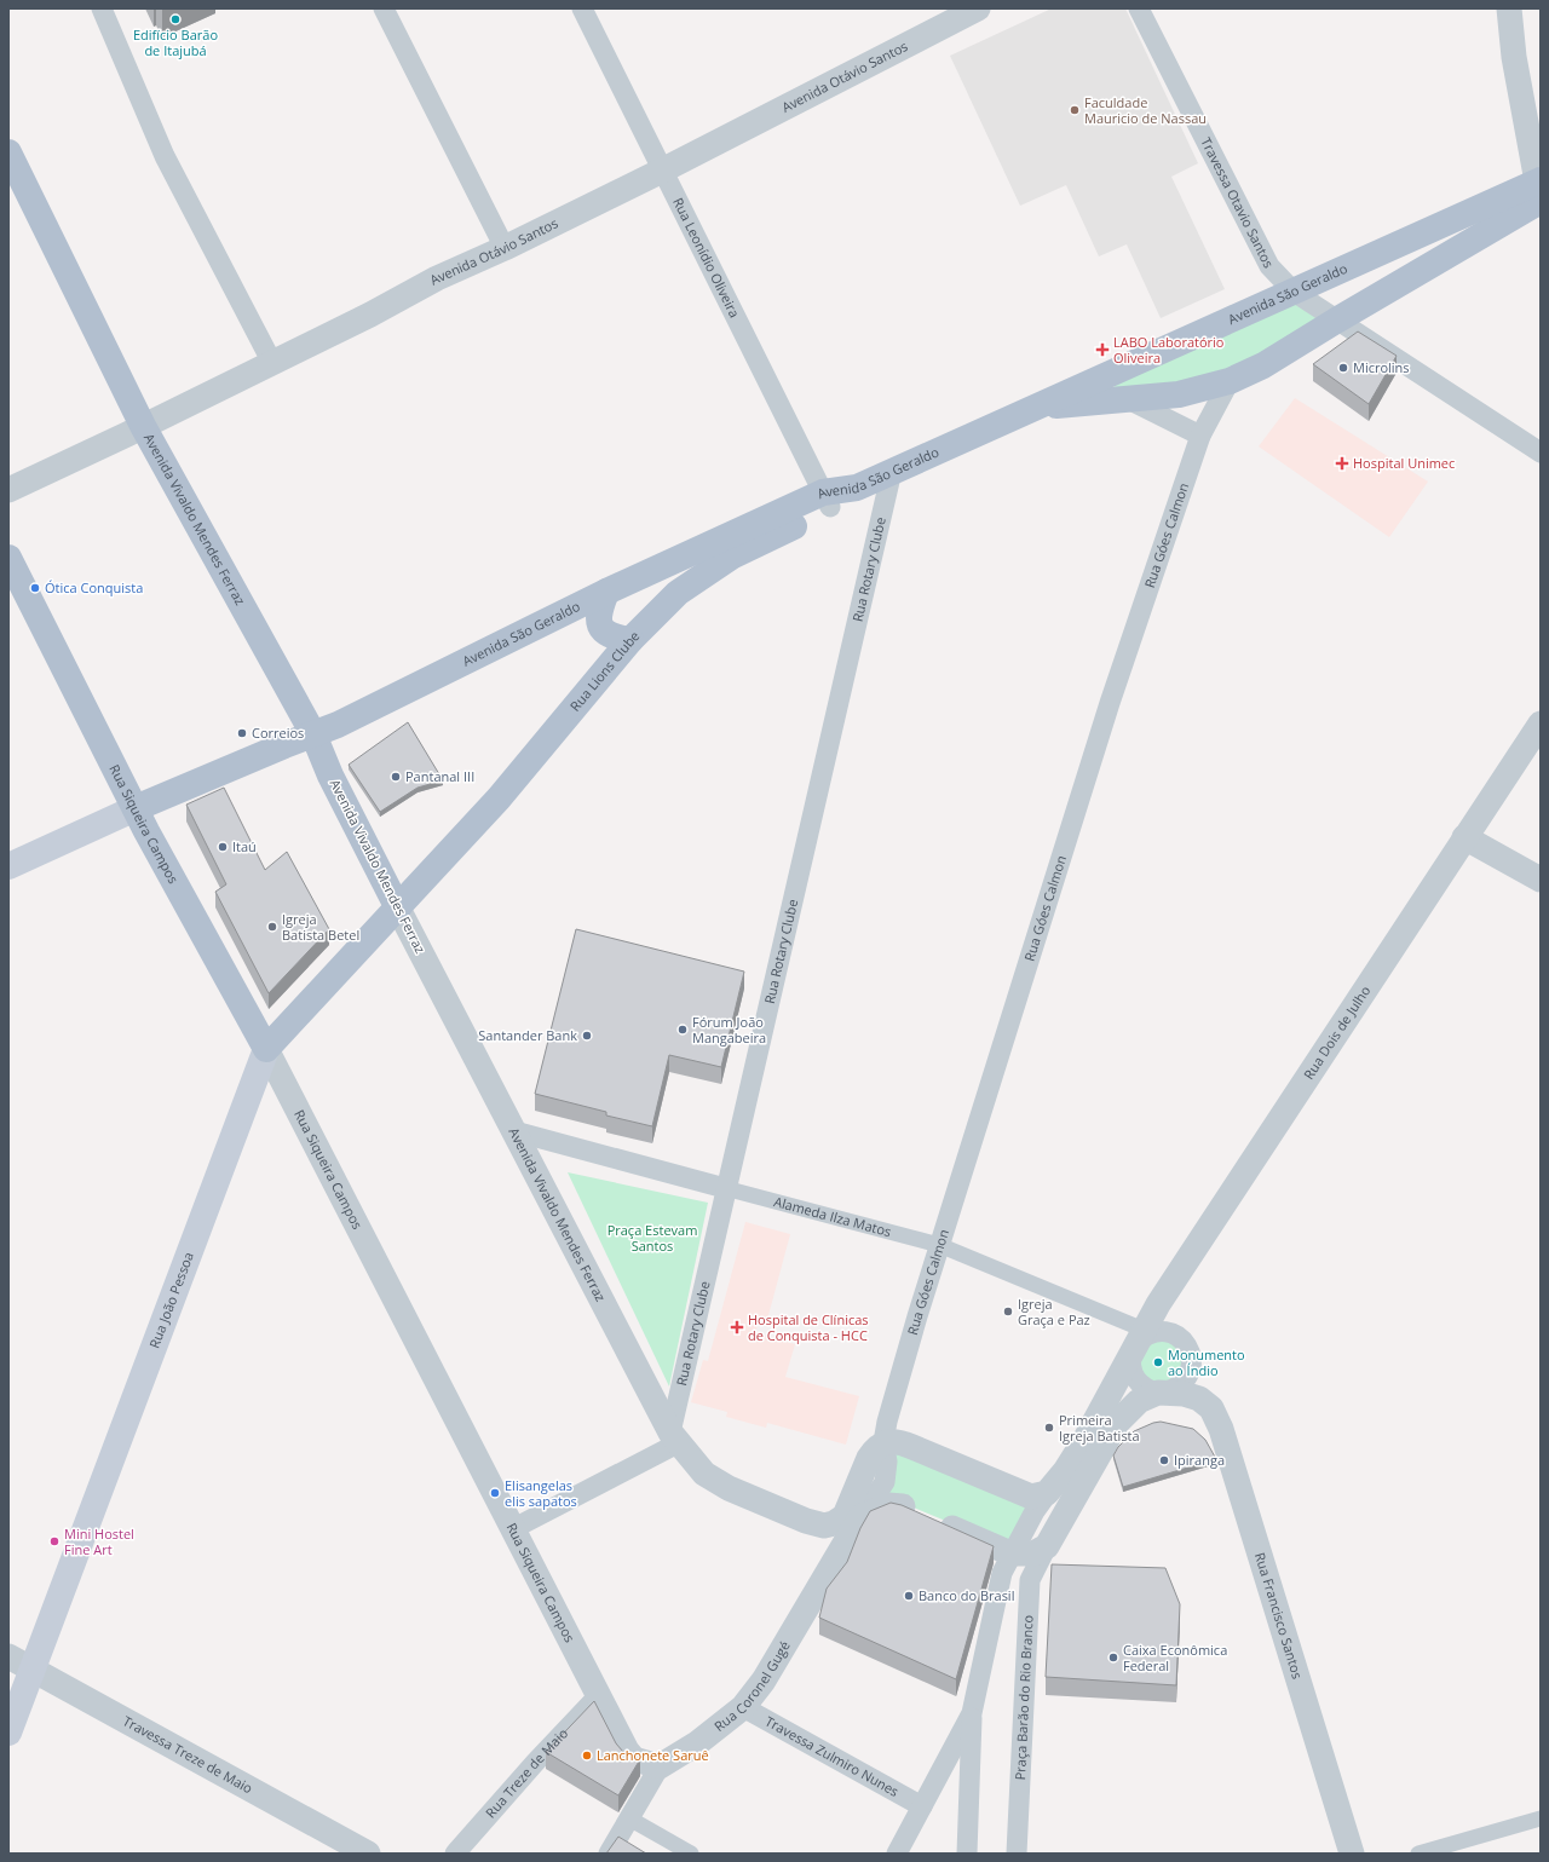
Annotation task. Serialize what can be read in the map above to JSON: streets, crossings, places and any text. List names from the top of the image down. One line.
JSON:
{"streets":{"main road":["Avenida São Geraldo","Avenida Vivaldo Mendes Ferraz","Rua Lions Clube","Rua Siqueira Campos","Rua João Pessoa"],"street":["Avenida Otávio Santos","Travessa Otavio Santos","Rua Leonídio Oliveira","Rua Góes Calmon","Rua Rotary Clube","Rua Dois de Julho","Alameda Ilza Matos","Rua Francisco Santos","Rua Coronel Gugé","Praça Barão do Rio Branco","Travessa Treze de Maio","Travessa Zulmiro Nunes","Rua Treze de Maio"]},"crossings":[["Avenida Otávio Santos","Rua Leonídio Oliveira"],["Avenida Otávio Santos","Avenida Vivaldo Mendes Ferraz"],["Travessa Otavio Santos","Avenida São Geraldo"],["Rua Leonídio Oliveira","Avenida São Geraldo"],["Rua Leonídio Oliveira","Rua Lions Clube"],["Avenida São Geraldo","Avenida Vivaldo Mendes Ferraz"],["Avenida São Geraldo","Rua Góes Calmon"],["Avenida São Geraldo","Rua Rotary Clube"],["Avenida São Geraldo","Rua Lions Clube"],["Avenida São Geraldo","Rua Siqueira Campos"],["Avenida Vivaldo Mendes Ferraz","Rua Rotary Clube"],["Avenida Vivaldo Mendes Ferraz","Rua Lions Clube"],["Avenida Vivaldo Mendes Ferraz","Rua João Pessoa"],["Rua Góes Calmon","Alameda Ilza Matos"],["Rua Rotary Clube","Alameda Ilza Matos"],["Rua Lions Clube","Rua João Pessoa"],["Rua Siqueira Campos","Rua João Pessoa"],["Rua Siqueira Campos","Rua Coronel Gugé"],["Rua Siqueira Campos","Rua Treze de Maio"],["Rua Dois de Julho","Alameda Ilza Matos"],["Rua Dois de Julho","Rua Francisco Santos"],["Alameda Ilza Matos","Rua Francisco Santos"],["Rua João Pessoa","Travessa Treze de Maio"],["Rua Coronel Gugé","Travessa Zulmiro Nunes"]],"parks":["Praça Estevam Santos"],"places":{"other":["Edifício Barão de Itajubá","Faculdade Mauricio de Nassau","Microlins","Ótica Conquista","Correios","Pantanal III","Itaú","Igreja Batista Betel","Fórum João Mangabeira","Santander Bank","Igreja Graça e Paz","Monumento ao Índio","Primeira Igreja Batista","Ipiranga","Elisangelas elis sapatos","Mini Hostel Fine Art","Banco do Brasil","Caixa Econômica Federal","Lanchonete Saruê"],"health":["LABO Laboratório Oliveira","Hospital Unimec","Hospital de Clínicas de Conquista - HCC"]}}
